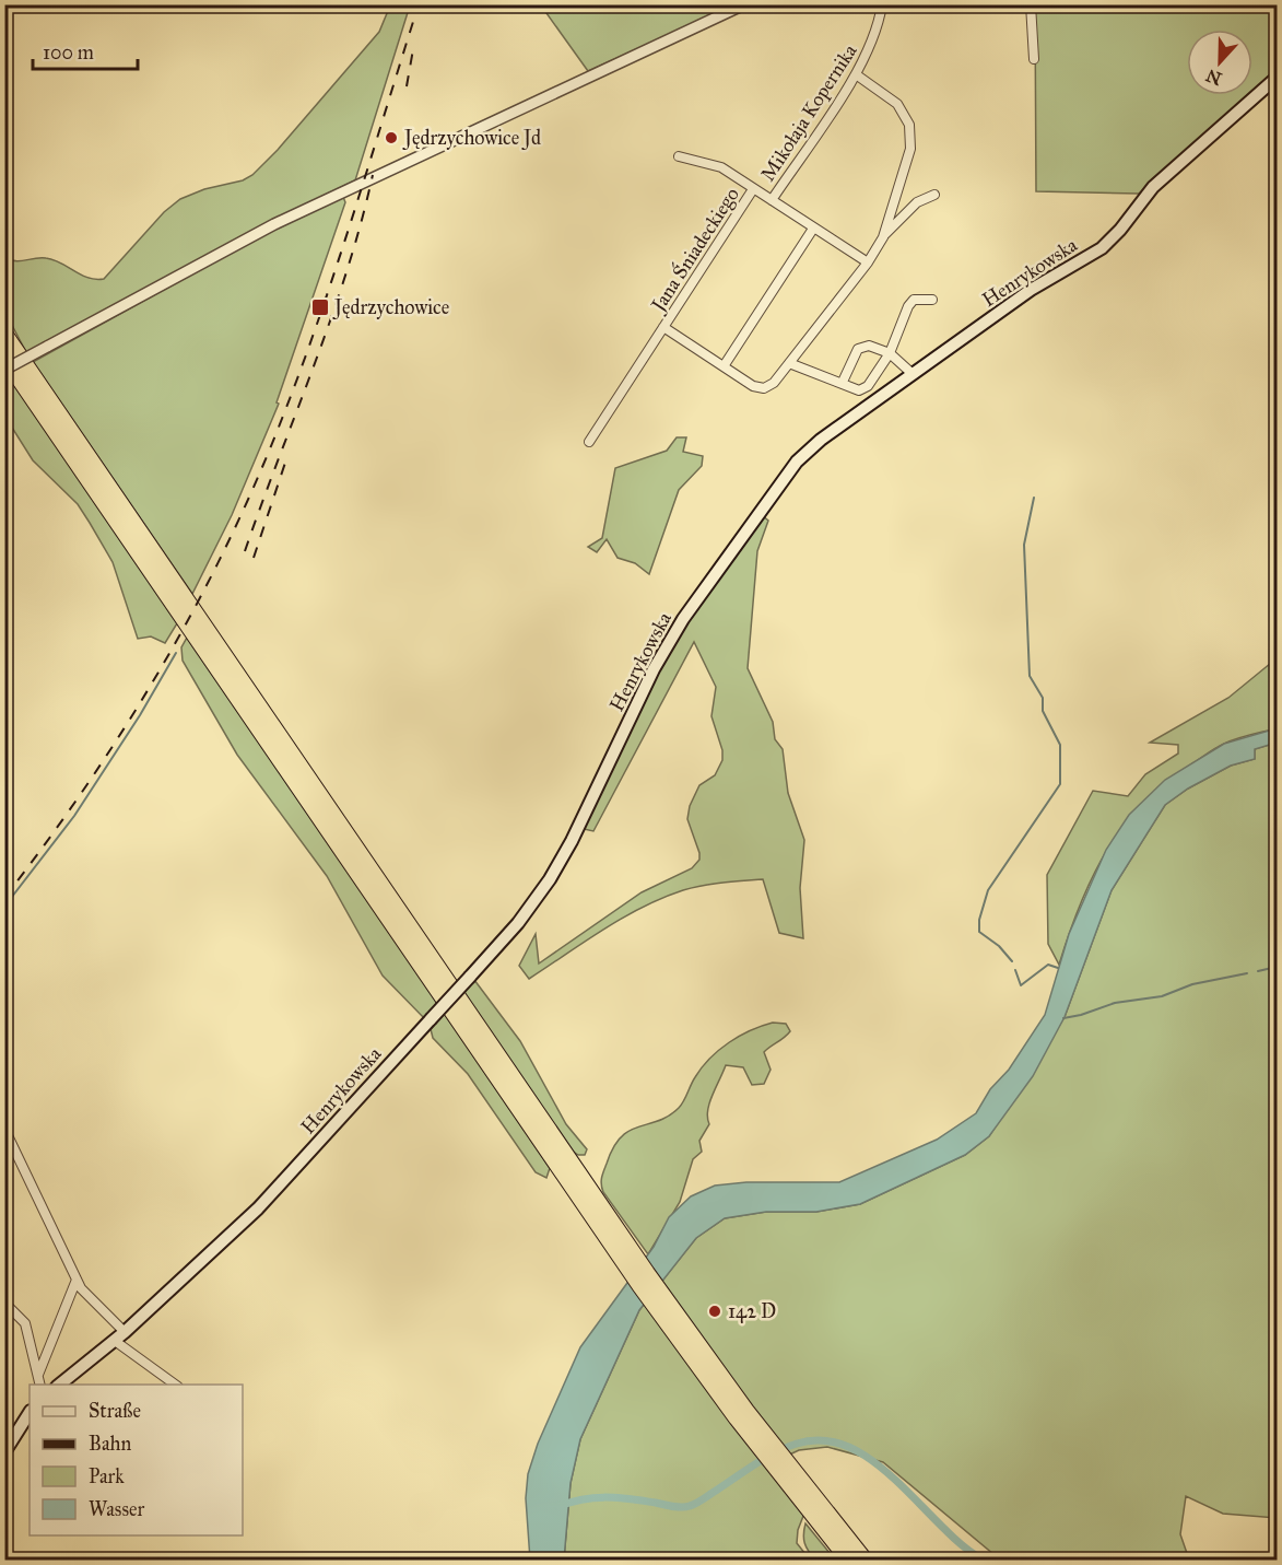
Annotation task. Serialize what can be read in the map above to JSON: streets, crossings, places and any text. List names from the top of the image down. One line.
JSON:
{"streets":{"main road":["Henrykowska"],"street":["Mikołaja Kopernika","Jana Śniadeckiego"]},"places":{"other":["Jędrzychowice Jd","142 D"],"transit":["Jędrzychowice"]},"legend":["Straße","Bahn","Park","Wasser"],"scale_bar":"100 m","north":"bottom"}
